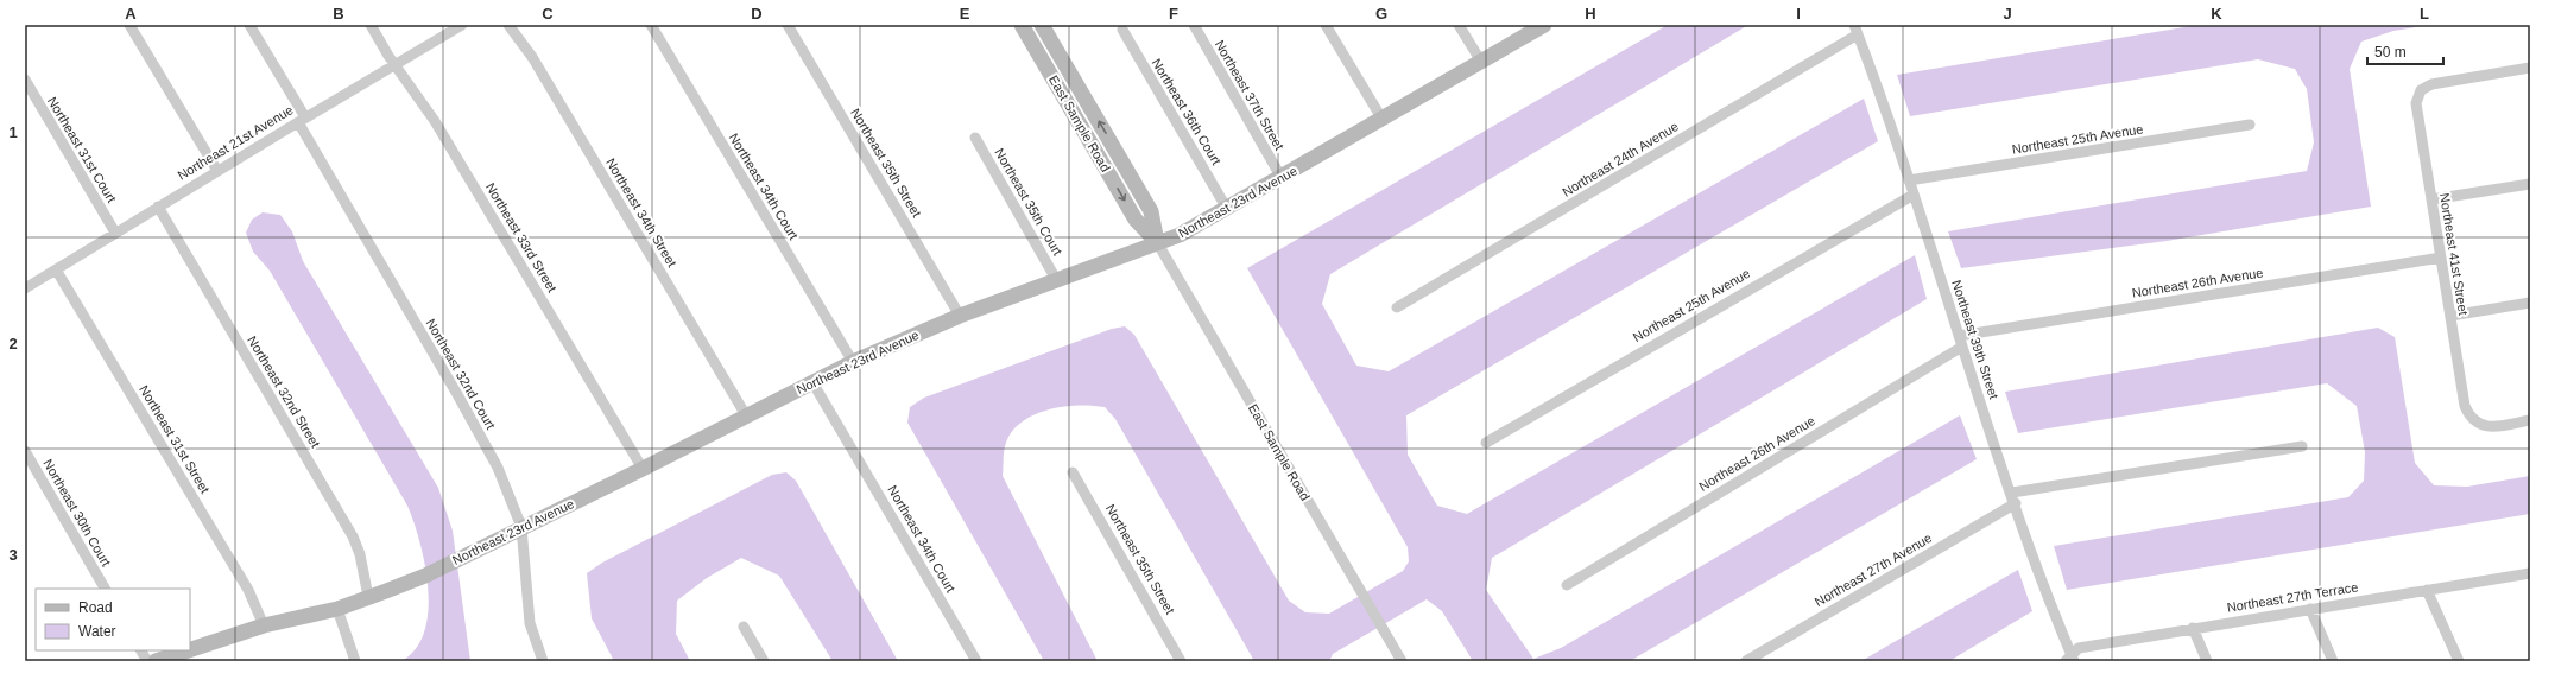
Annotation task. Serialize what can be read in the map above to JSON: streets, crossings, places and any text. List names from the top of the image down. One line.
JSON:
{"streets":{"street":["Northeast 37th Street","Northeast 36th Court","East Sample Road","Northeast 25th Avenue","Northeast 21st Avenue","Northeast 31st Court","Northeast 24th Avenue","Northeast 35th Street","Northeast 34th Court","Northeast 35th Court","Northeast 23rd Avenue","Northeast 34th Street","Northeast 33rd Street","Northeast 41st Street","Northeast 26th Avenue","Northeast 39th Street","Northeast 32nd Court","Northeast 32nd Street","Northeast 31st Street","Northeast 30th Court","Northeast 27th Avenue","Northeast 27th Terrace"]},"crossings":[["Northeast 37th Street","Northeast 23rd Avenue"],["Northeast 36th Court","Northeast 23rd Avenue"],["East Sample Road","Northeast 23rd Avenue"],["Northeast 25th Avenue","Northeast 39th Street"],["Northeast 21st Avenue","Northeast 31st Court"],["Northeast 21st Avenue","Northeast 33rd Street"],["Northeast 21st Avenue","Northeast 32nd Court"],["Northeast 21st Avenue","Northeast 32nd Street"],["Northeast 21st Avenue","Northeast 31st Street"],["Northeast 24th Avenue","Northeast 39th Street"],["Northeast 35th Street","Northeast 23rd Avenue"],["Northeast 34th Court","Northeast 23rd Avenue"],["Northeast 35th Court","Northeast 23rd Avenue"],["Northeast 23rd Avenue","Northeast 34th Street"],["Northeast 23rd Avenue","Northeast 33rd Street"],["Northeast 23rd Avenue","Northeast 32nd Court"],["Northeast 23rd Avenue","Northeast 32nd Street"],["Northeast 23rd Avenue","Northeast 31st Street"],["Northeast 41st Street","Northeast 26th Avenue"],["Northeast 26th Avenue","Northeast 39th Street"],["Northeast 39th Street","Northeast 27th Avenue"],["Northeast 39th Street","Northeast 27th Terrace"]],"legend":["Road","Water"],"scale_bar":"50 m","grid":{"columns":["A","B","C","D","E","F","G","H","I","J","K","L"],"rows":["1","2","3"]}}
